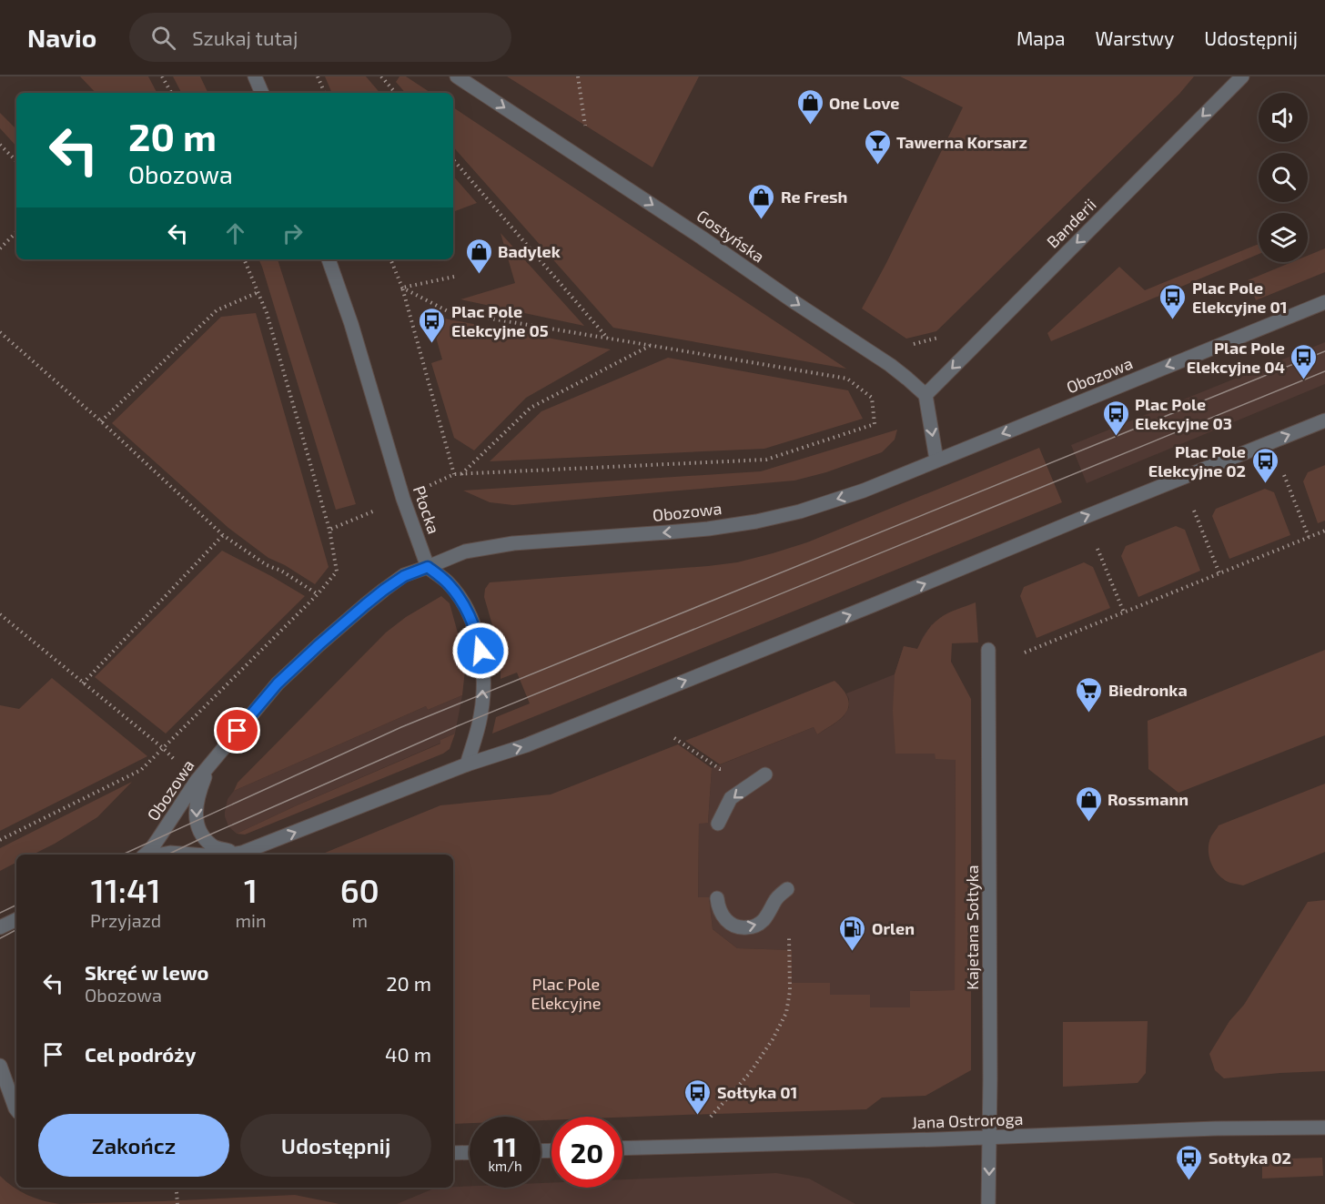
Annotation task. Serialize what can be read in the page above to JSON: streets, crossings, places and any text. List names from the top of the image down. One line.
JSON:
{"streets":{"street":["Banderii","Gostyńska","Obozowa","Płocka","Kajetana Sołtyka","Jana Ostroroga"]},"crossings":[["Banderii","Gostyńska"],["Obozowa","Płocka"],["Kajetana Sołtyka","Jana Ostroroga"]],"one_way":["Banderii","Gostyńska"],"parks":["Plac Pole Elekcyjne"],"places":{"shop":["One Love","Re Fresh","Badylek","Rossmann"],"bar":["Tawerna Korsarz"],"bus stop":["Plac Pole Elekcyjne 01","Plac Pole Elekcyjne 05","Plac Pole Elekcyjne 04","Plac Pole Elekcyjne 03","Plac Pole Elekcyjne 02","Sołtyka 01","Sołtyka 02"],"supermarket":["Biedronka"],"fuel station":["Orlen"]},"page":{"header":"Navio","search":"Szukaj tutaj","nav":["Mapa","Warstwy","Udostępnij"],"turn":["20 m","Obozowa"],"eta":["11:41","Przyjazd","1","min","60","m"],"list":[{"name":"Skręć w lewo","note":"Obozowa","value":"20 m"},{"name":"Cel podróży","value":"40 m"}],"buttons":["Zakończ","Udostępnij"],"speed":"11 km/h","limit":"20"}}
